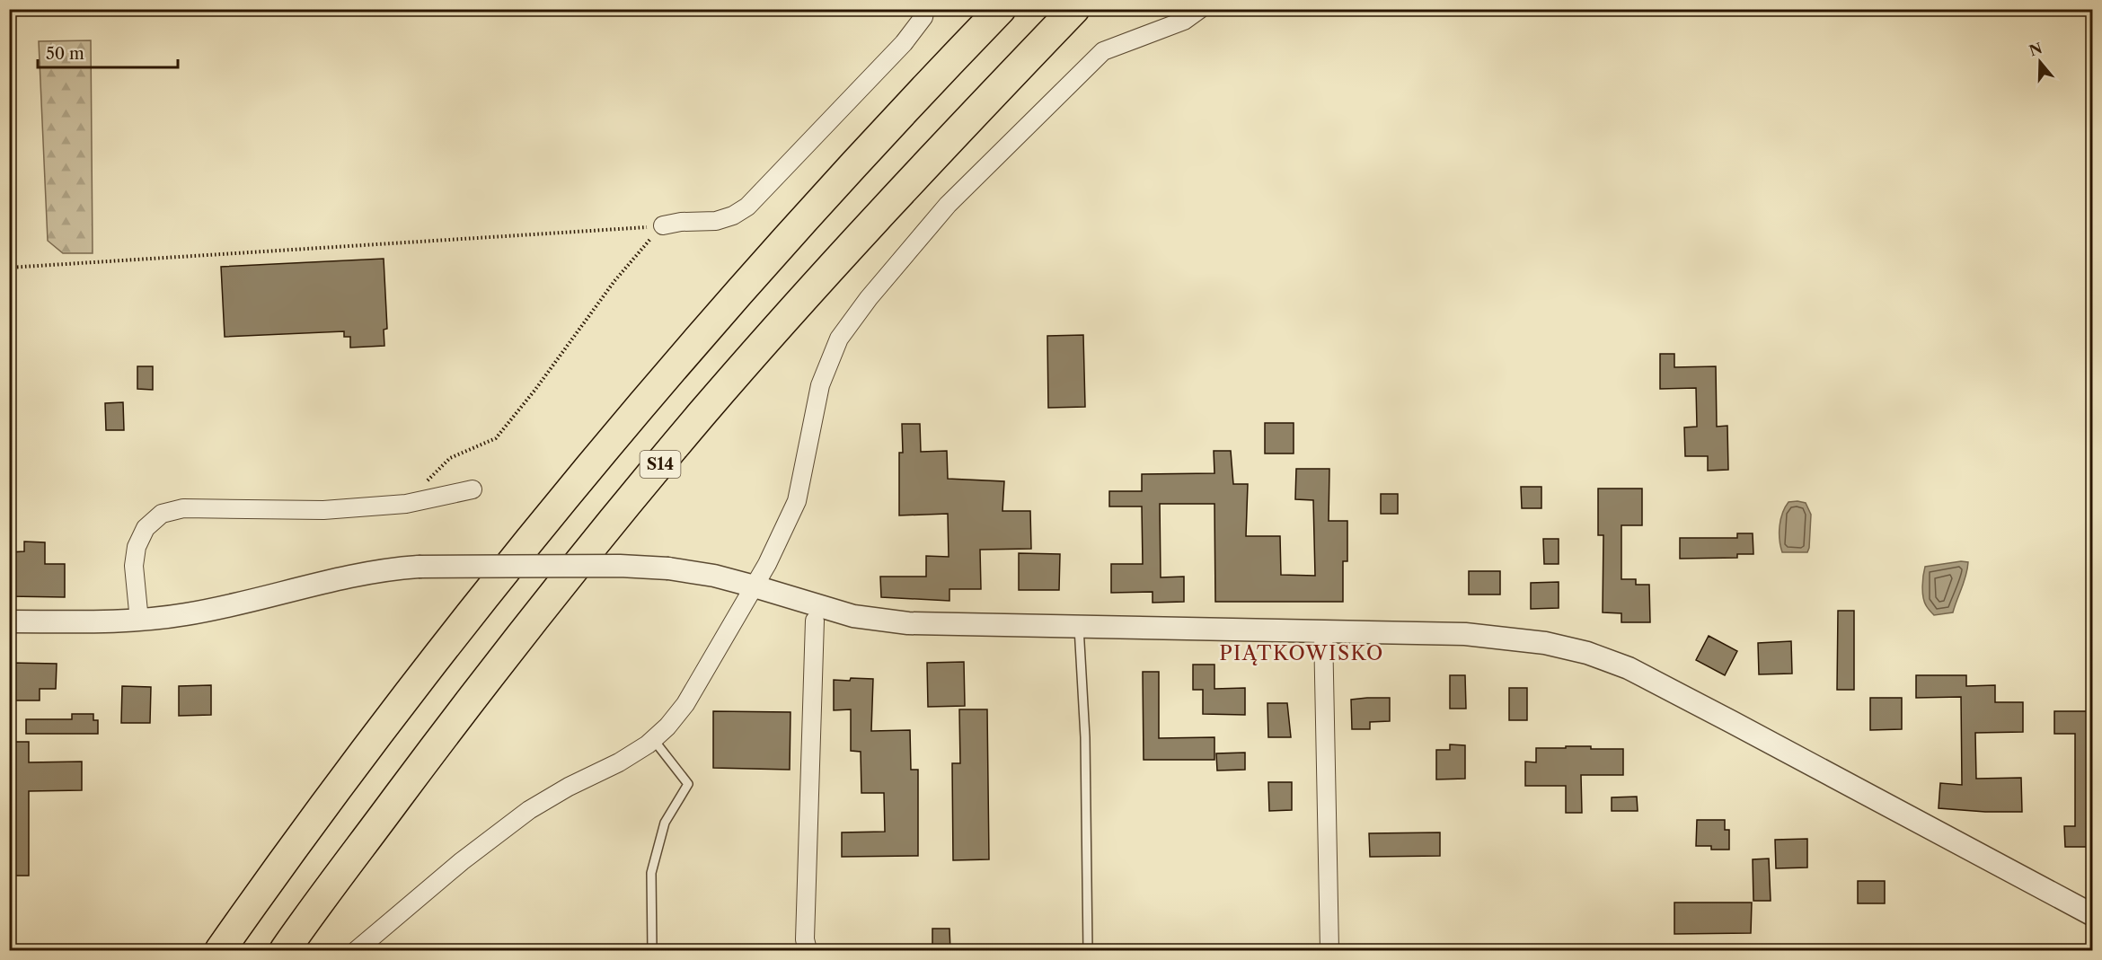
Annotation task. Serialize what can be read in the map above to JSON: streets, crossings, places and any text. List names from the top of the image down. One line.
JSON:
{"streets":{"highway":["S14"]},"districts":["PIĄTKOWISKO"],"scale_bar":"50 m","north":"top"}
